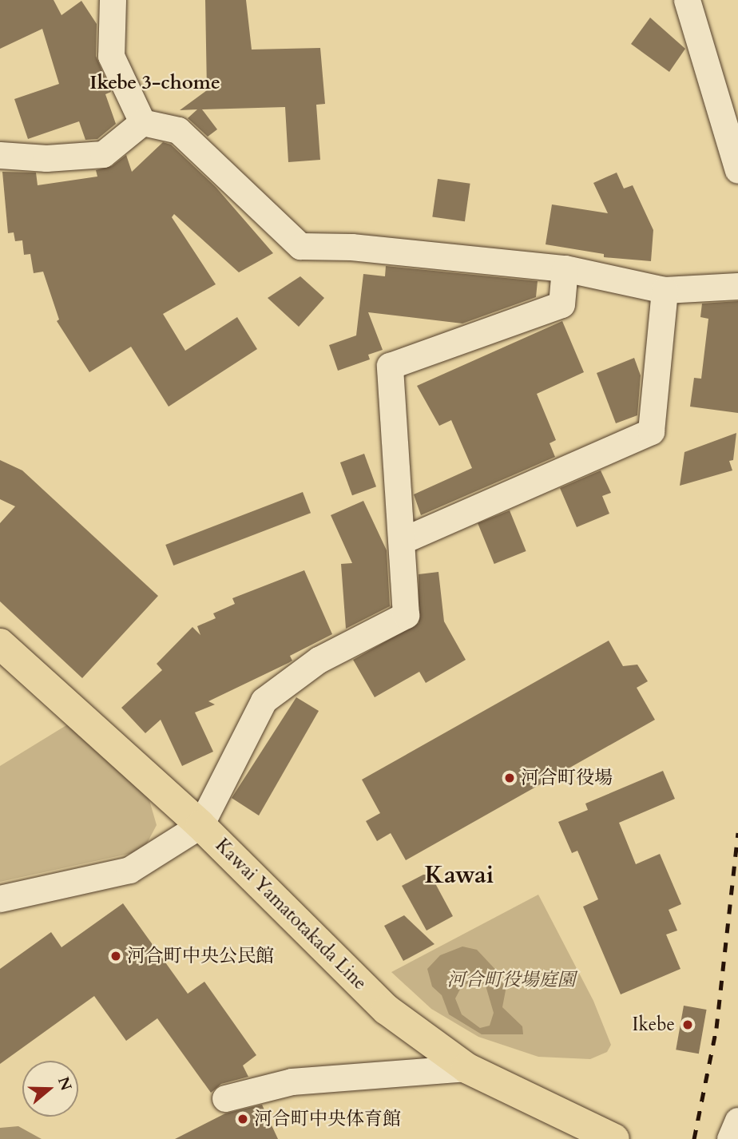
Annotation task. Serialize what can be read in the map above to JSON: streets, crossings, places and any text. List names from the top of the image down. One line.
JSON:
{"streets":{"main road":["Kawai Yamatotakada Line"]},"districts":["Ikebe 3-chome","Kawai"],"parks":["河合町役場庭園"],"places":["河合町役場","河合町中央公民館","Ikebe","河合町中央体育館"],"north":"right"}
